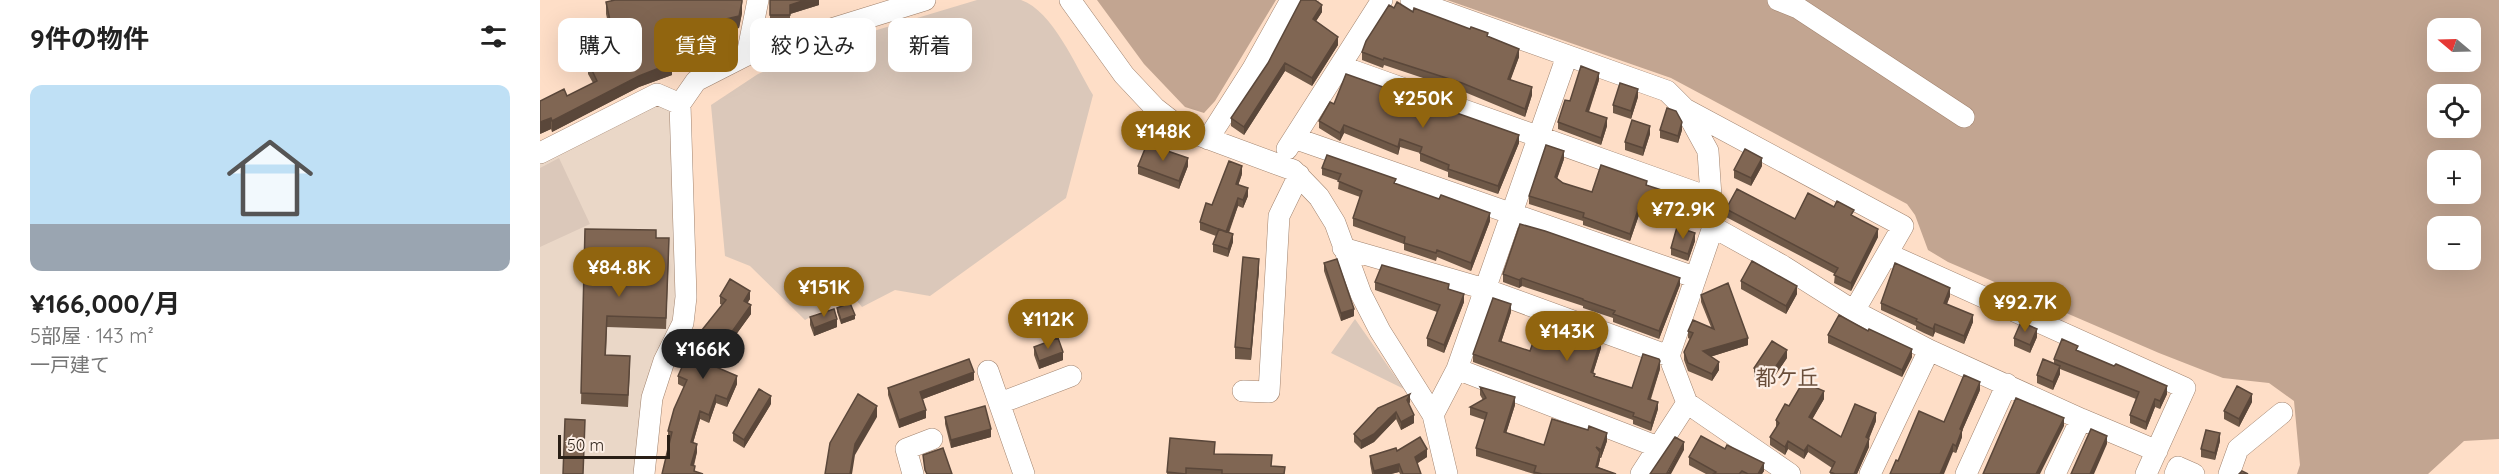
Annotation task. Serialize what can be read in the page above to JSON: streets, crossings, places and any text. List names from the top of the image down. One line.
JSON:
{"districts":["都ケ丘"],"scale_bar":"50 m","north":"left","page":{"heading":"9件の物件","map_buttons":["+","−"],"chip":["購入","賃貸","絞り込み","新着"],"list":[{"name":"¥166,000/月","note":"5部屋 · 143 m² · 一戸建て"}],"price":["¥250K","¥148K","¥72.9K","¥84.8K","¥151K","¥92.7K","¥112K","¥143K","¥166K"],"scale":"50 m"}}
